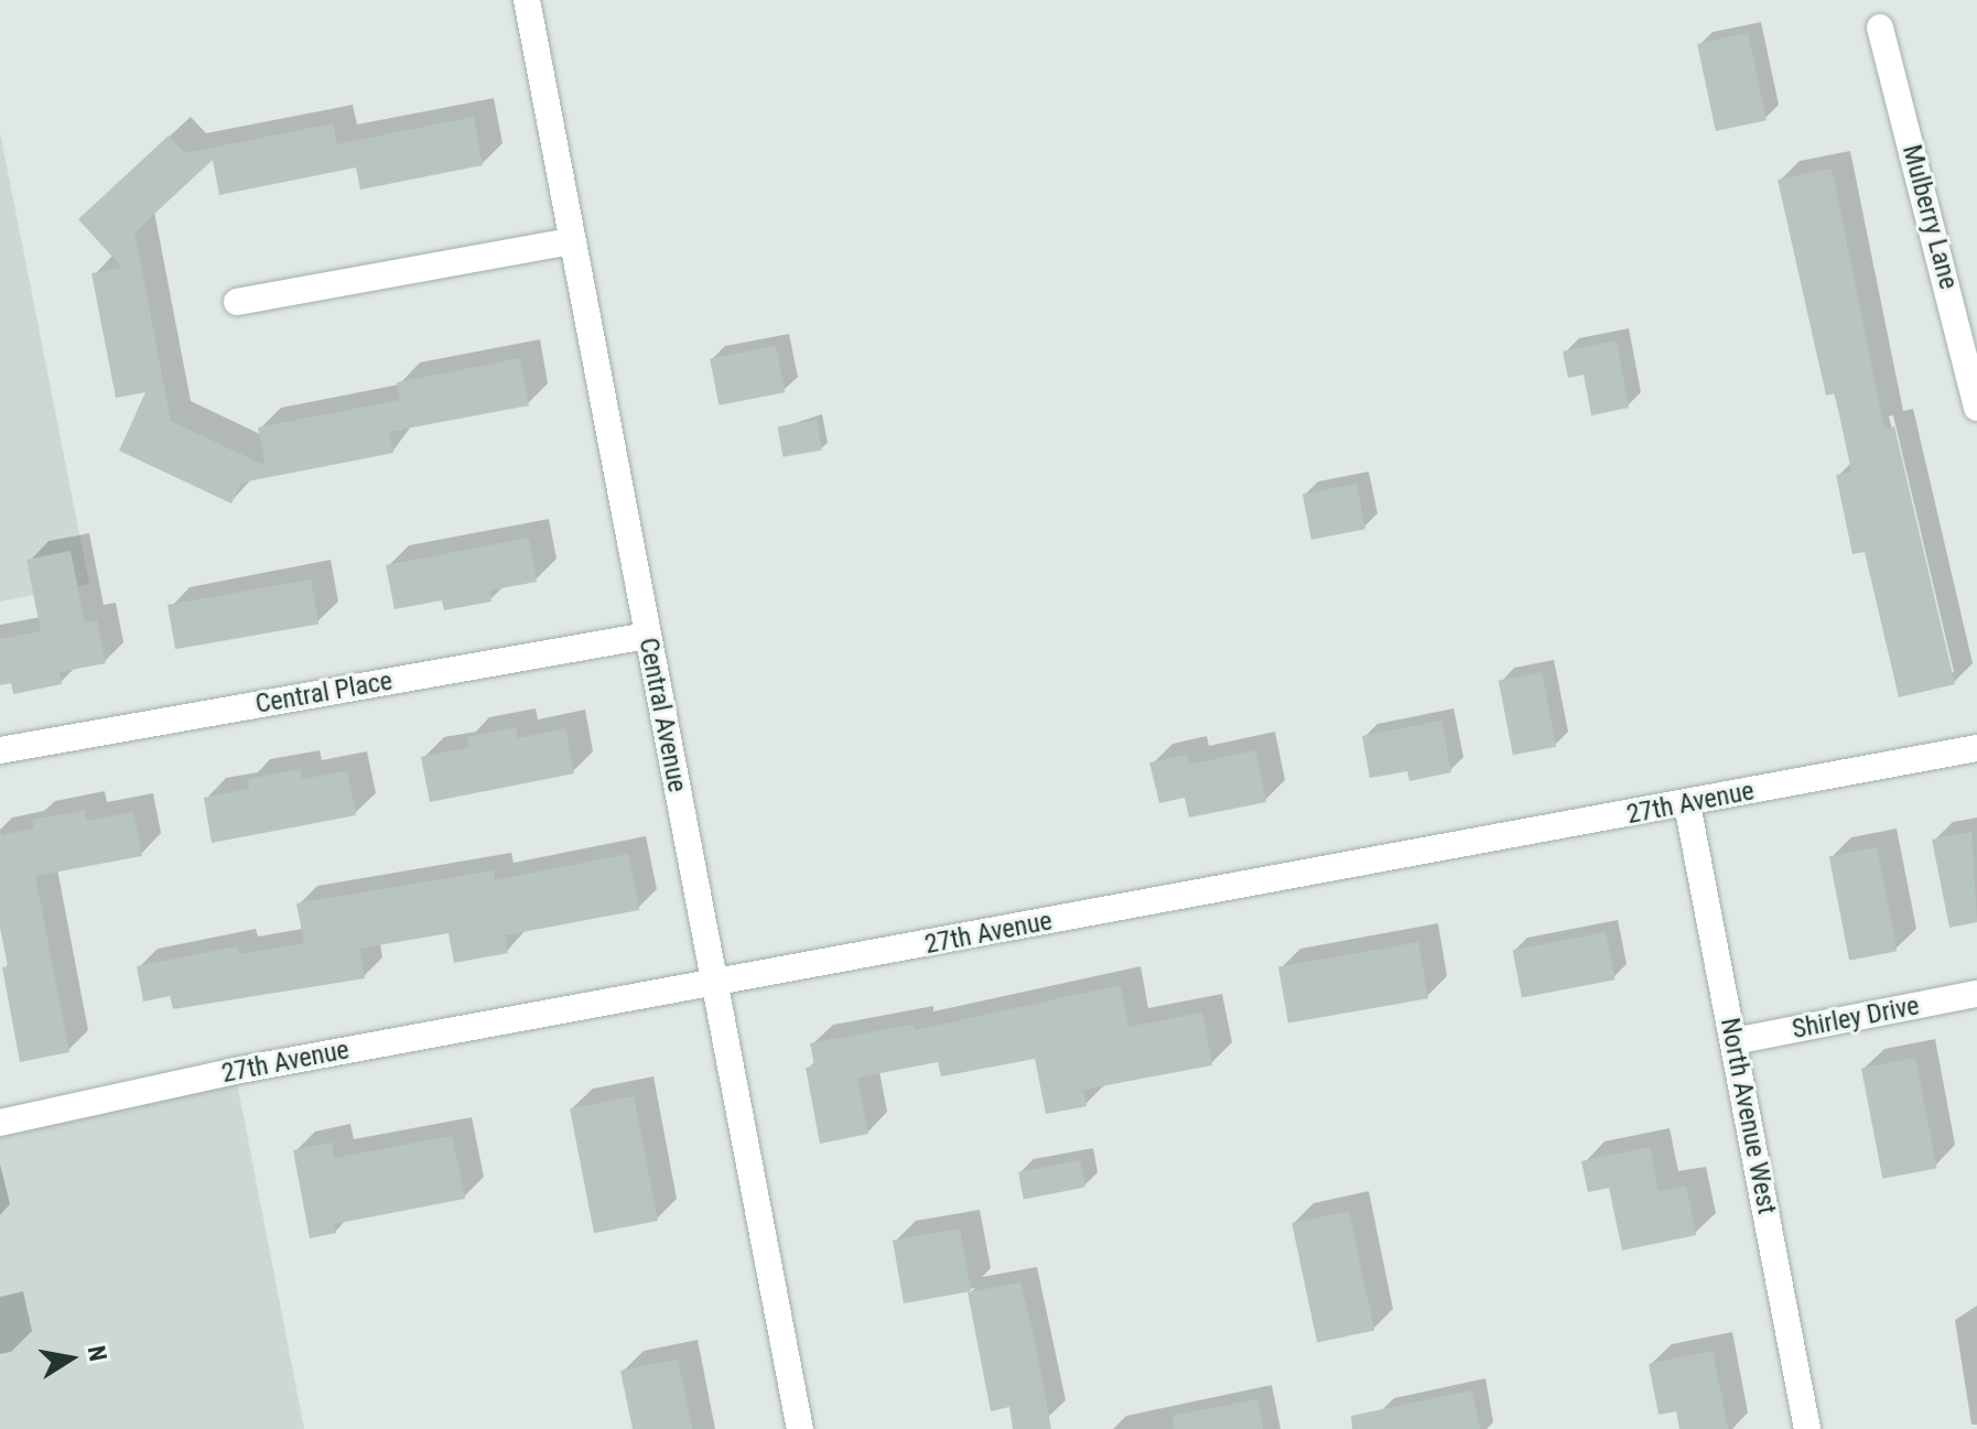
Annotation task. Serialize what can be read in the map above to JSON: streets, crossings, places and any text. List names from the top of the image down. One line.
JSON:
{"streets":{"street":["Mulberry Lane","Central Place","Central Avenue","27th Avenue","Shirley Drive","North Avenue West"]},"crossings":[["Central Place","Central Avenue"],["Central Avenue","27th Avenue"],["27th Avenue","North Avenue West"],["Shirley Drive","North Avenue West"]],"north":"right"}
